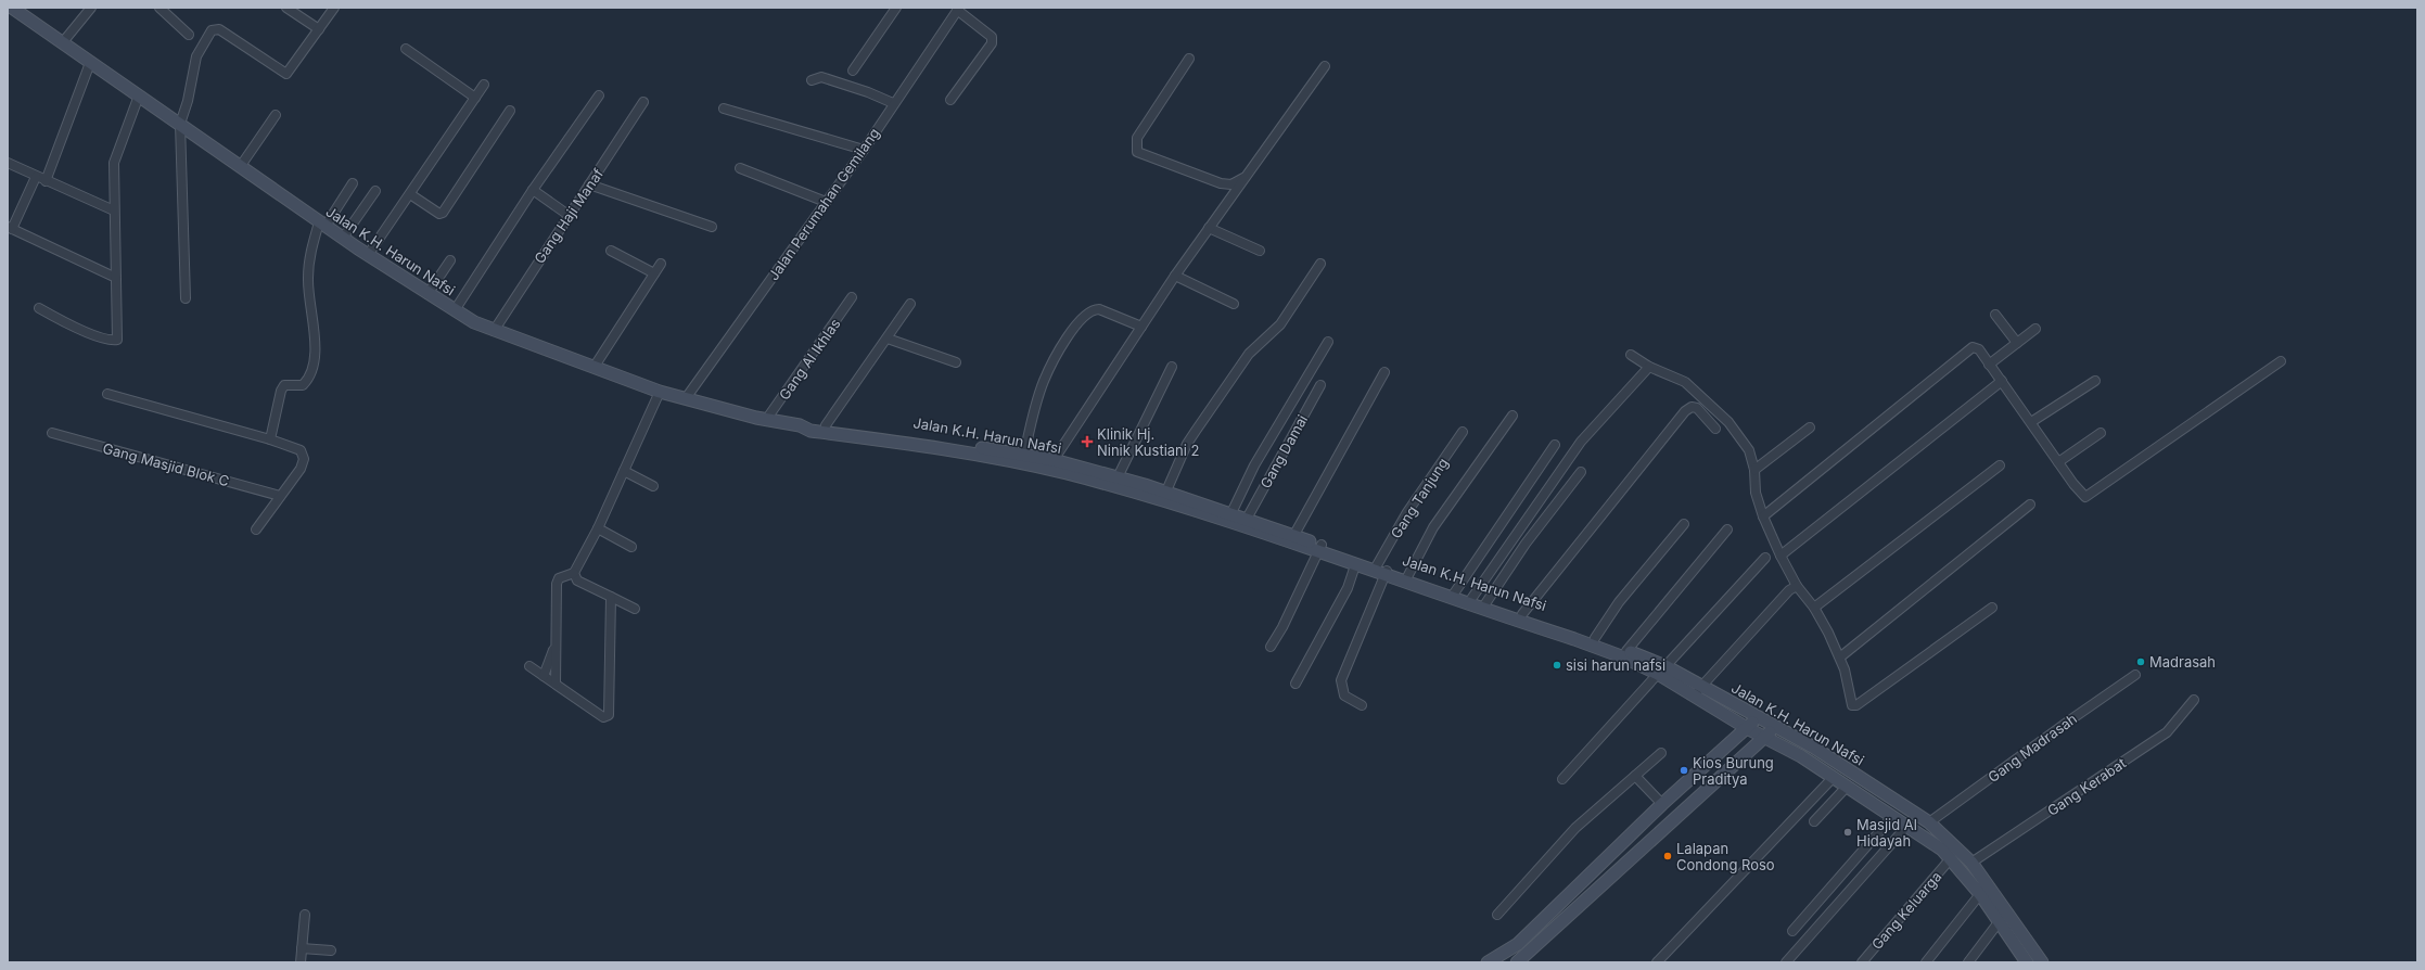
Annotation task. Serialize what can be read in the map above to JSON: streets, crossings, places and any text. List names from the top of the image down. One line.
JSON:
{"streets":{"main road":["Jalan K.H. Harun Nafsi"],"street":["Jalan Perumahan Gemilang","Gang Haji Manaf","Gang Al Ikhlas","Gang Damai","Gang Masjid Blok C","Gang Tanjung","Gang Madrasah","Gang Kerabat","Gang Keluarga"]},"crossings":[["Jalan Perumahan Gemilang","Jalan K.H. Harun Nafsi"],["Gang Haji Manaf","Jalan K.H. Harun Nafsi"],["Jalan K.H. Harun Nafsi","Gang Al Ikhlas"],["Jalan K.H. Harun Nafsi","Gang Damai"],["Jalan K.H. Harun Nafsi","Gang Tanjung"],["Jalan K.H. Harun Nafsi","Gang Madrasah"],["Jalan K.H. Harun Nafsi","Gang Kerabat"],["Jalan K.H. Harun Nafsi","Gang Keluarga"]],"places":{"health":["Klinik Hj. Ninik Kustiani 2"],"other":["Madrasah","sisi harun nafsi","Kios Burung Praditya","Masjid Al Hidayah","Lalapan Condong Roso"]}}
